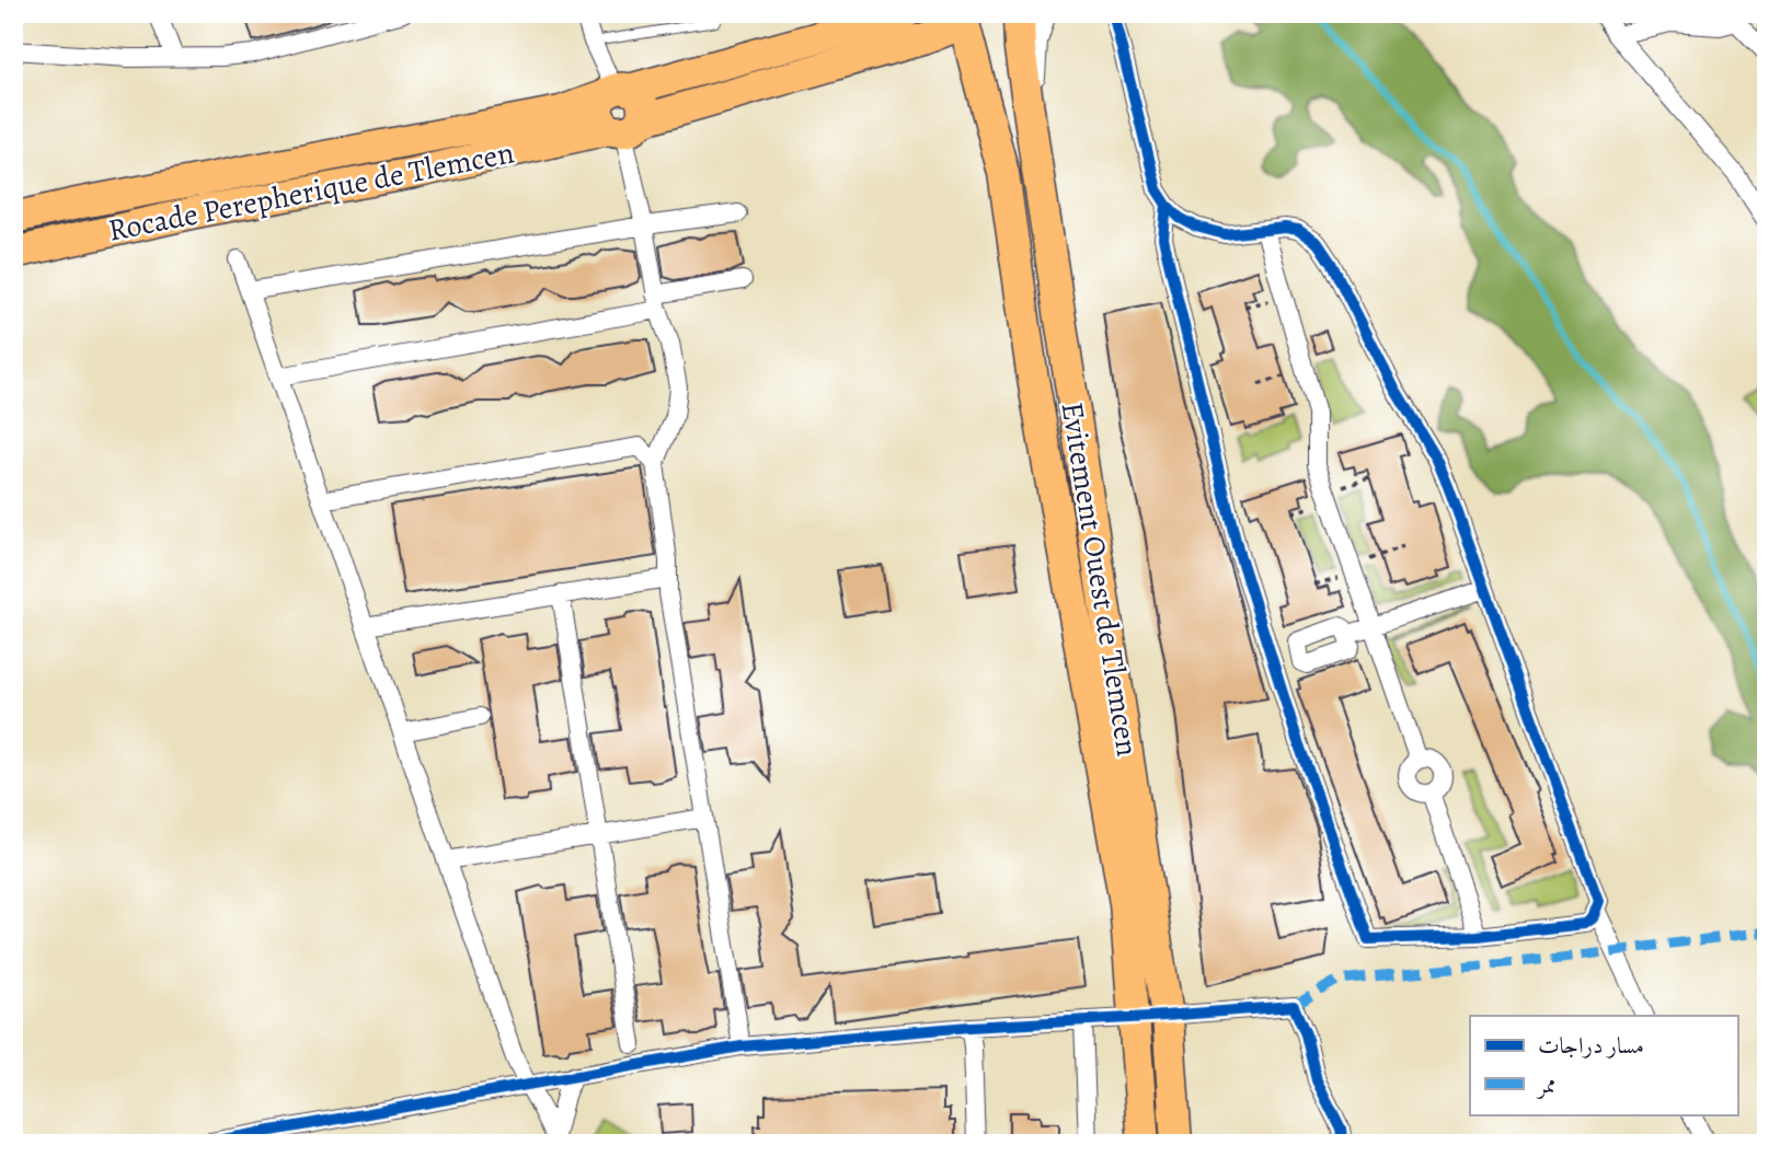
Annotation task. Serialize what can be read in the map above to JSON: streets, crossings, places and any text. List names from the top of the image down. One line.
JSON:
{"streets":{"highway":["Rocade Perepherique de Tlemcen","Evitement Ouest de Tlemcen"]},"crossings":[["Rocade Perepherique de Tlemcen","Evitement Ouest de Tlemcen"]],"legend":["مسار دراجات","ممر"]}
